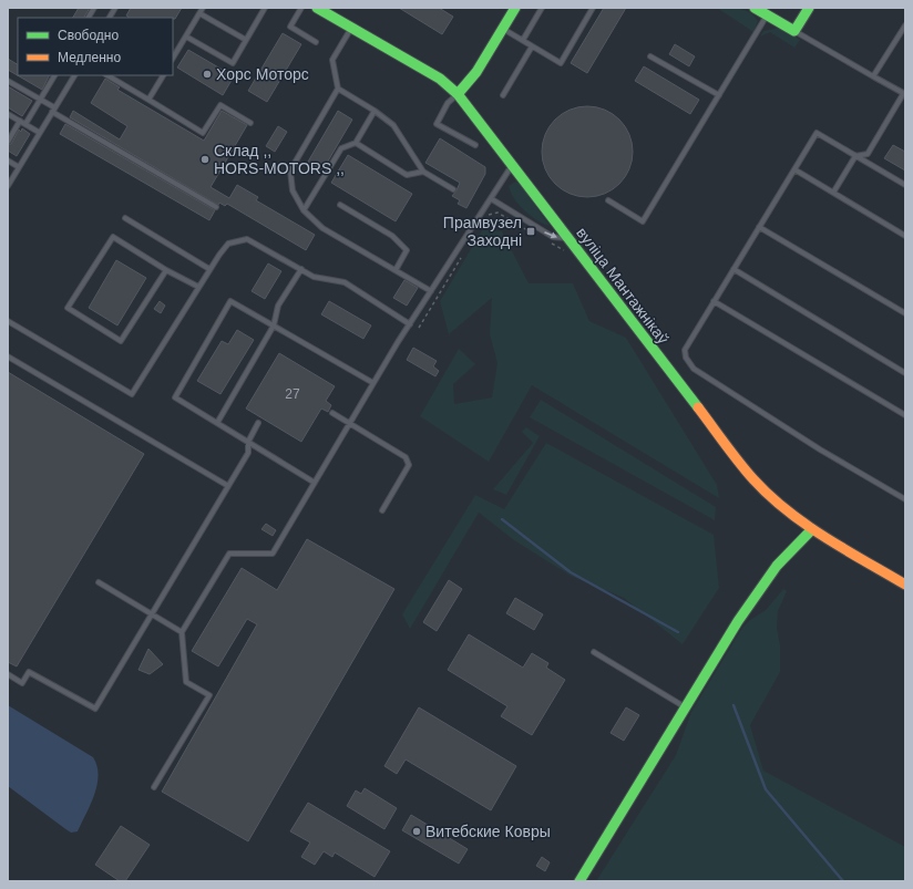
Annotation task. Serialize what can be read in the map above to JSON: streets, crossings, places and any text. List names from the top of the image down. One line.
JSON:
{"streets":{"street":["вуліца Мантажнікаў"]},"places":{"other":["Хорс Моторс","Склад ,, HORS-MOTORS ,,","Витебские Ковры"],"transit":["Прамвузел Заходні"]},"house_numbers":["27"],"legend":["Свободно","Медленно"]}
